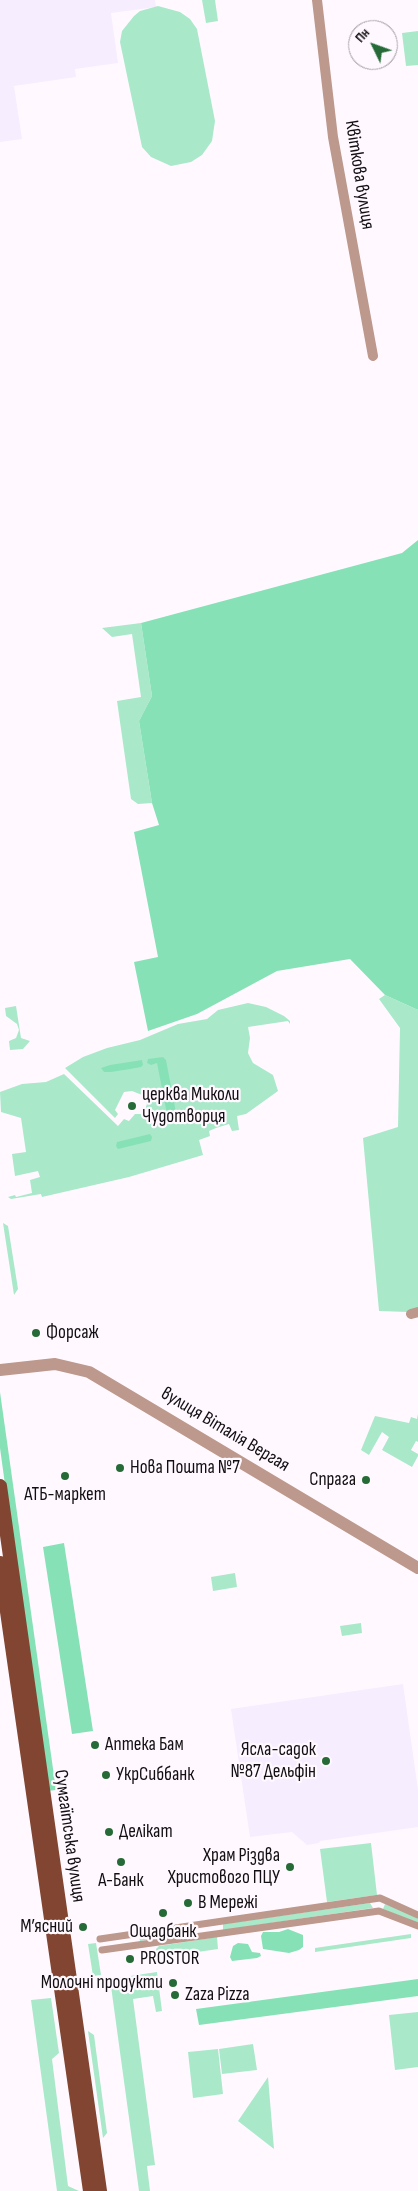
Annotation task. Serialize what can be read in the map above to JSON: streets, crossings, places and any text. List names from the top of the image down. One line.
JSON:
{"streets":{"main road":["Сумгаїтська вулиця"],"street":["Квіткова вулиця","вулиця Віталія Вергая"]},"places":["церква Миколи Чудотворця","Форсаж","Нова Пошта №7","АТБ-маркет","Спрага","Аптека Бам","Ясла-садок №87 Дельфін","УкрСиббанк","Делікат","А-Банк","Храм Різдва Христового ПЦУ","В Мережі","Ощадбанк","М’ясний","PROSTOR","Молочні продукти","Zaza Pizza"],"north":"top left"}
